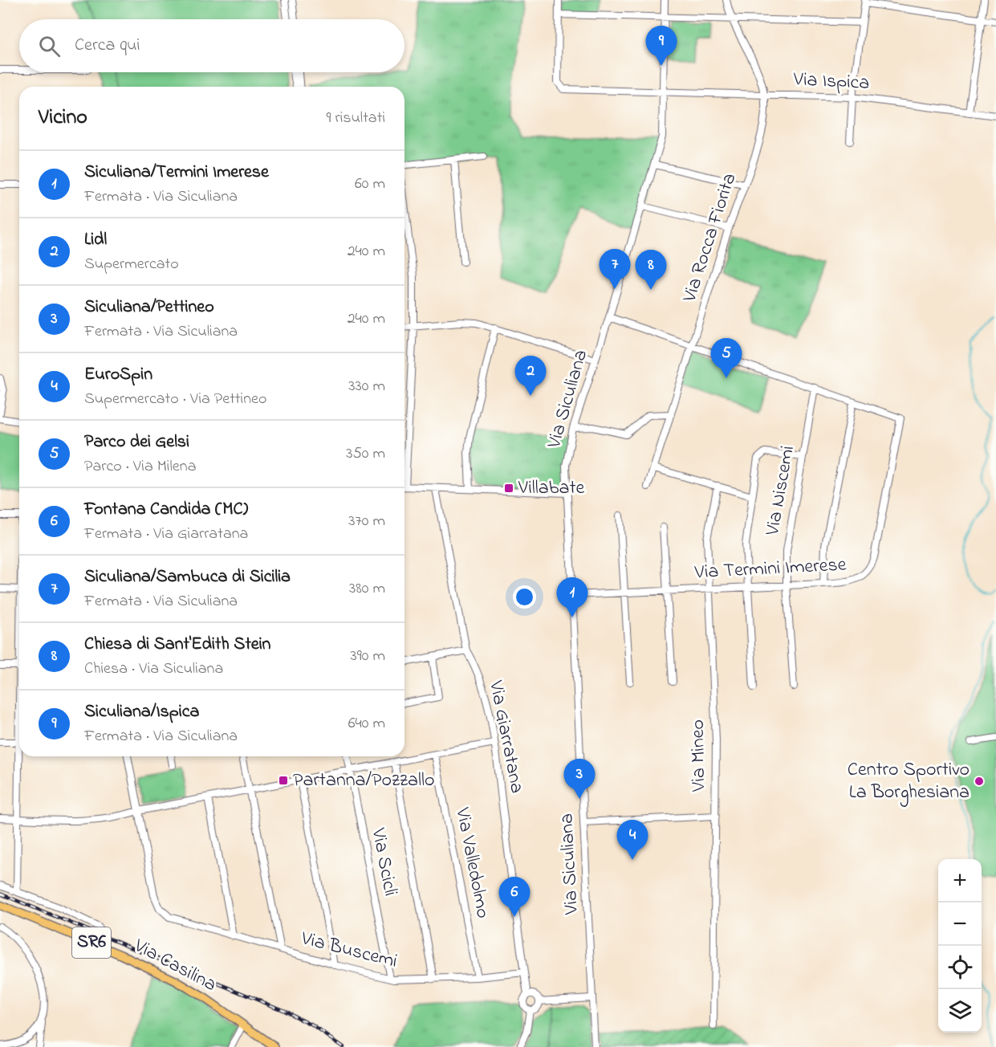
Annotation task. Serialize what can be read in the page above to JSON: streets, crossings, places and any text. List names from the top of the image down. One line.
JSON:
{"streets":{"main road":["SR6","Via Casilina"],"street":["Via Ispica","Via Rocca Fiorita","Via Siculiana","Via Niscemi","Via Termini Imerese","Via Giarratana","Via Mineo","Via Scicli","Via Valledolmo","Via Buscemi"]},"crossings":[["Via Ispica","Via Rocca Fiorita"],["Via Ispica","Via Siculiana"],["Via Siculiana","Via Termini Imerese"],["Via Niscemi","Via Termini Imerese"],["Via Termini Imerese","Via Mineo"],["Via Giarratana","Via Buscemi"],["Via Scicli","Via Buscemi"],["Via Valledolmo","Via Buscemi"]],"places":{"transit":["Villabate","Partanna/Pozzallo"],"other":["Centro Sportivo La Borghesiana"]},"page":{"search":"Cerca qui","pins":["9","7","8","5","2","1","3","4","6"],"heading":["Vicino","9 risultati"],"list":[{"mark":"1","name":"Siculiana/Termini Imerese","note":"Fermata · Via Siculiana","value":"60 m"},{"mark":"2","name":"Lidl","note":"Supermercato","value":"240 m"},{"mark":"3","name":"Siculiana/Pettineo","note":"Fermata · Via Siculiana","value":"240 m"},{"mark":"4","name":"EuroSpin","note":"Supermercato · Via Pettineo","value":"330 m"},{"mark":"5","name":"Parco dei Gelsi","note":"Parco · Via Milena","value":"350 m"},{"mark":"6","name":"Fontana Candida (MC)","note":"Fermata · Via Giarratana","value":"370 m"},{"mark":"7","name":"Siculiana/Sambuca di Sicilia","note":"Fermata · Via Siculiana","value":"380 m"},{"mark":"8","name":"Chiesa di Sant'Edith Stein","note":"Chiesa · Via Siculiana","value":"390 m"},{"mark":"9","name":"Siculiana/Ispica","note":"Fermata · Via Siculiana","value":"640 m"}],"map_buttons":["+","−"]}}
